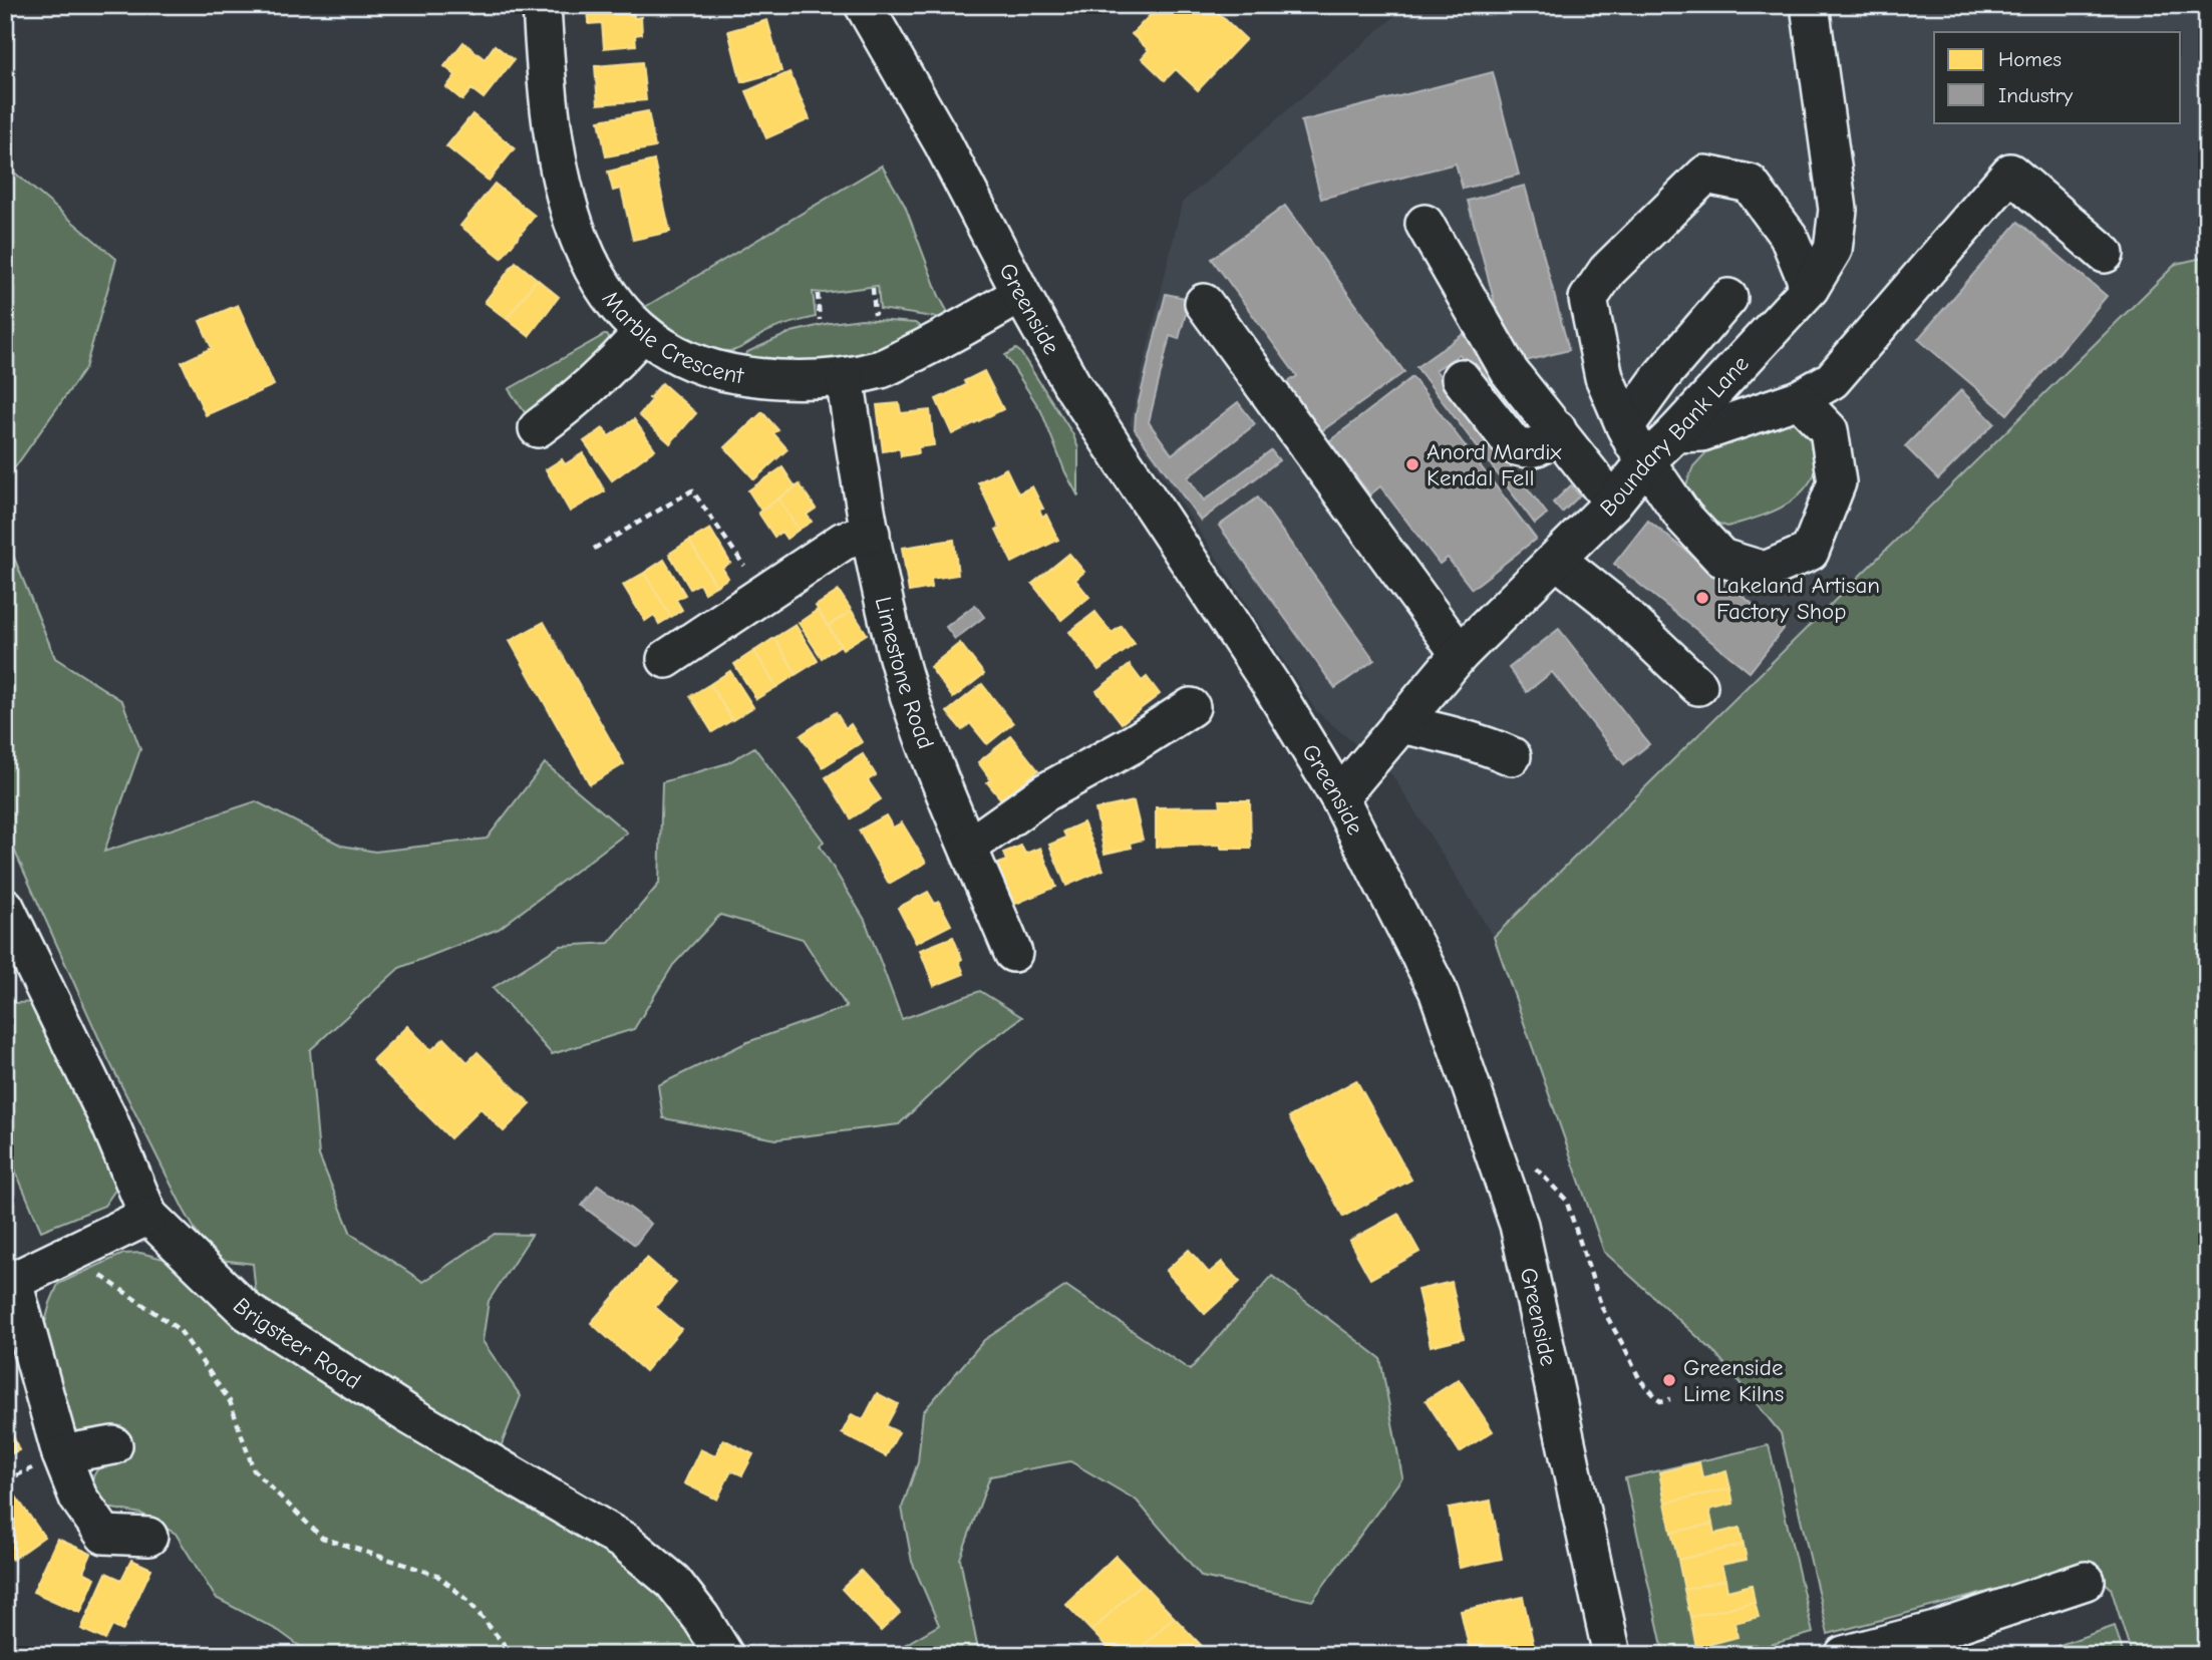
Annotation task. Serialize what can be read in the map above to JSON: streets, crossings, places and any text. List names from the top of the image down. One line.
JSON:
{"streets":{"street":["Greenside","Marble Crescent","Boundary Bank Lane","Limestone Road","Brigsteer Road"]},"crossings":[["Greenside","Marble Crescent"],["Greenside","Boundary Bank Lane"],["Marble Crescent","Limestone Road"]],"places":["Anord Mardix Kendal Fell","Lakeland Artisan Factory Shop","Greenside Lime Kilns"],"legend":["Homes","Industry"]}
